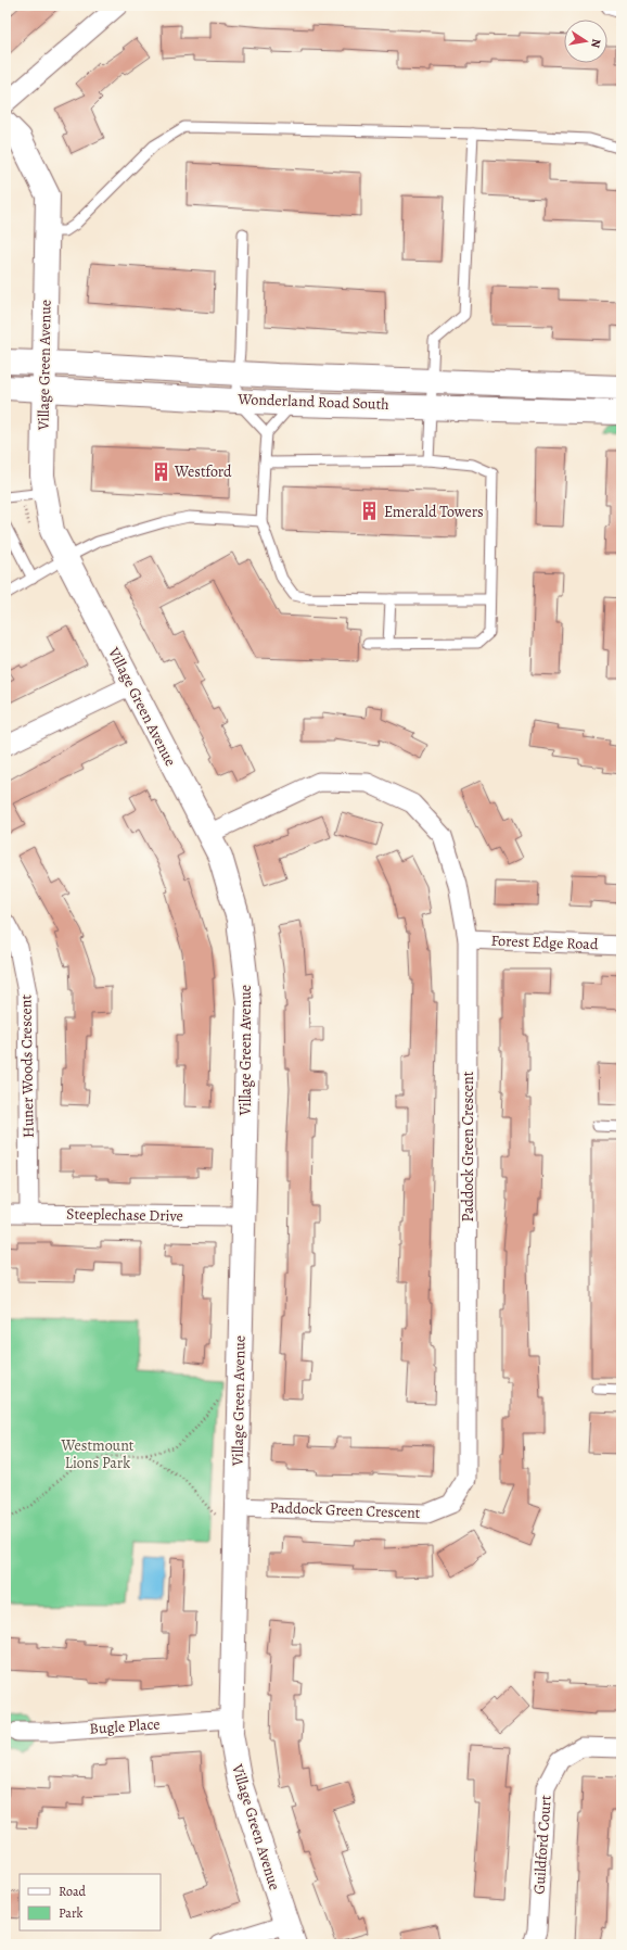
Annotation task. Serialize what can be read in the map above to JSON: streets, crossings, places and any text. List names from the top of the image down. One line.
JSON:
{"streets":{"street":["Village Green Avenue","Wonderland Road South","Forest Edge Road","Huner Woods Crescent","Paddock Green Crescent","Steeplechase Drive","Bugle Place","Guildford Court"]},"crossings":[["Village Green Avenue","Wonderland Road South"],["Village Green Avenue","Paddock Green Crescent"],["Village Green Avenue","Steeplechase Drive"],["Village Green Avenue","Bugle Place"],["Forest Edge Road","Paddock Green Crescent"],["Huner Woods Crescent","Steeplechase Drive"]],"parks":["Westmount Lions Park"],"places":{"building":["Westford","Emerald Towers"]},"legend":["Road","Park"],"north":"right"}
